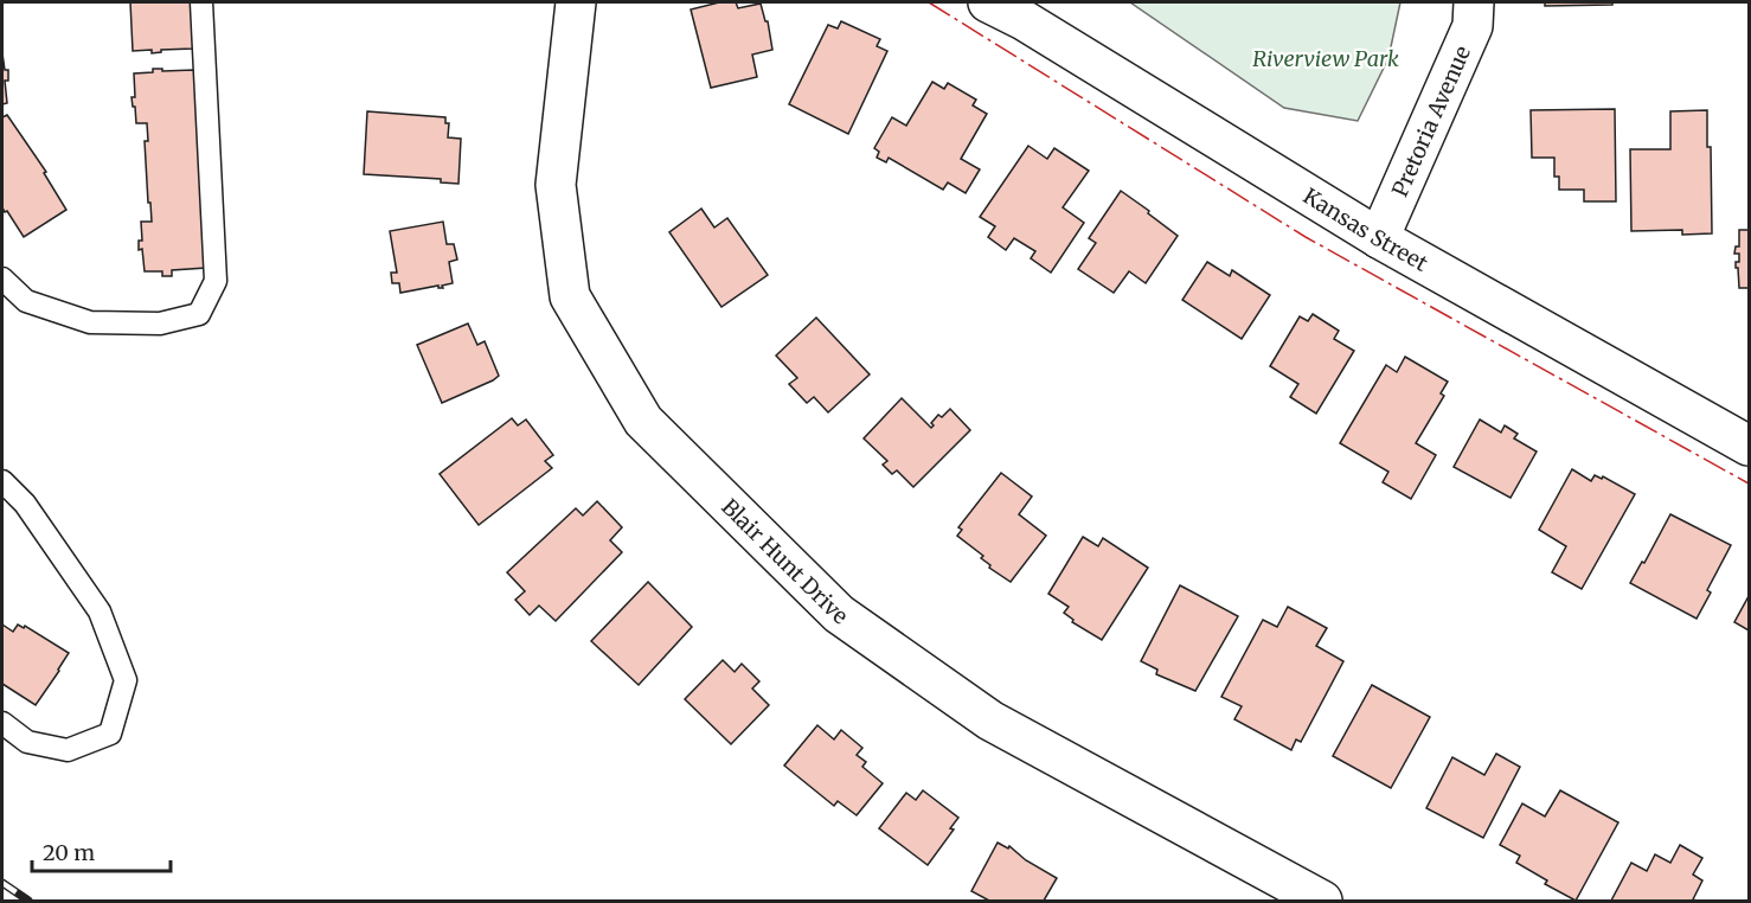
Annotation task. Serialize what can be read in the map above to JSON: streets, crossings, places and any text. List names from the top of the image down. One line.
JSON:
{"streets":{"street":["Pretoria Avenue","Kansas Street","Blair Hunt Drive"]},"crossings":[["Pretoria Avenue","Kansas Street"]],"parks":["Riverview Park"],"scale_bar":"20 m"}
